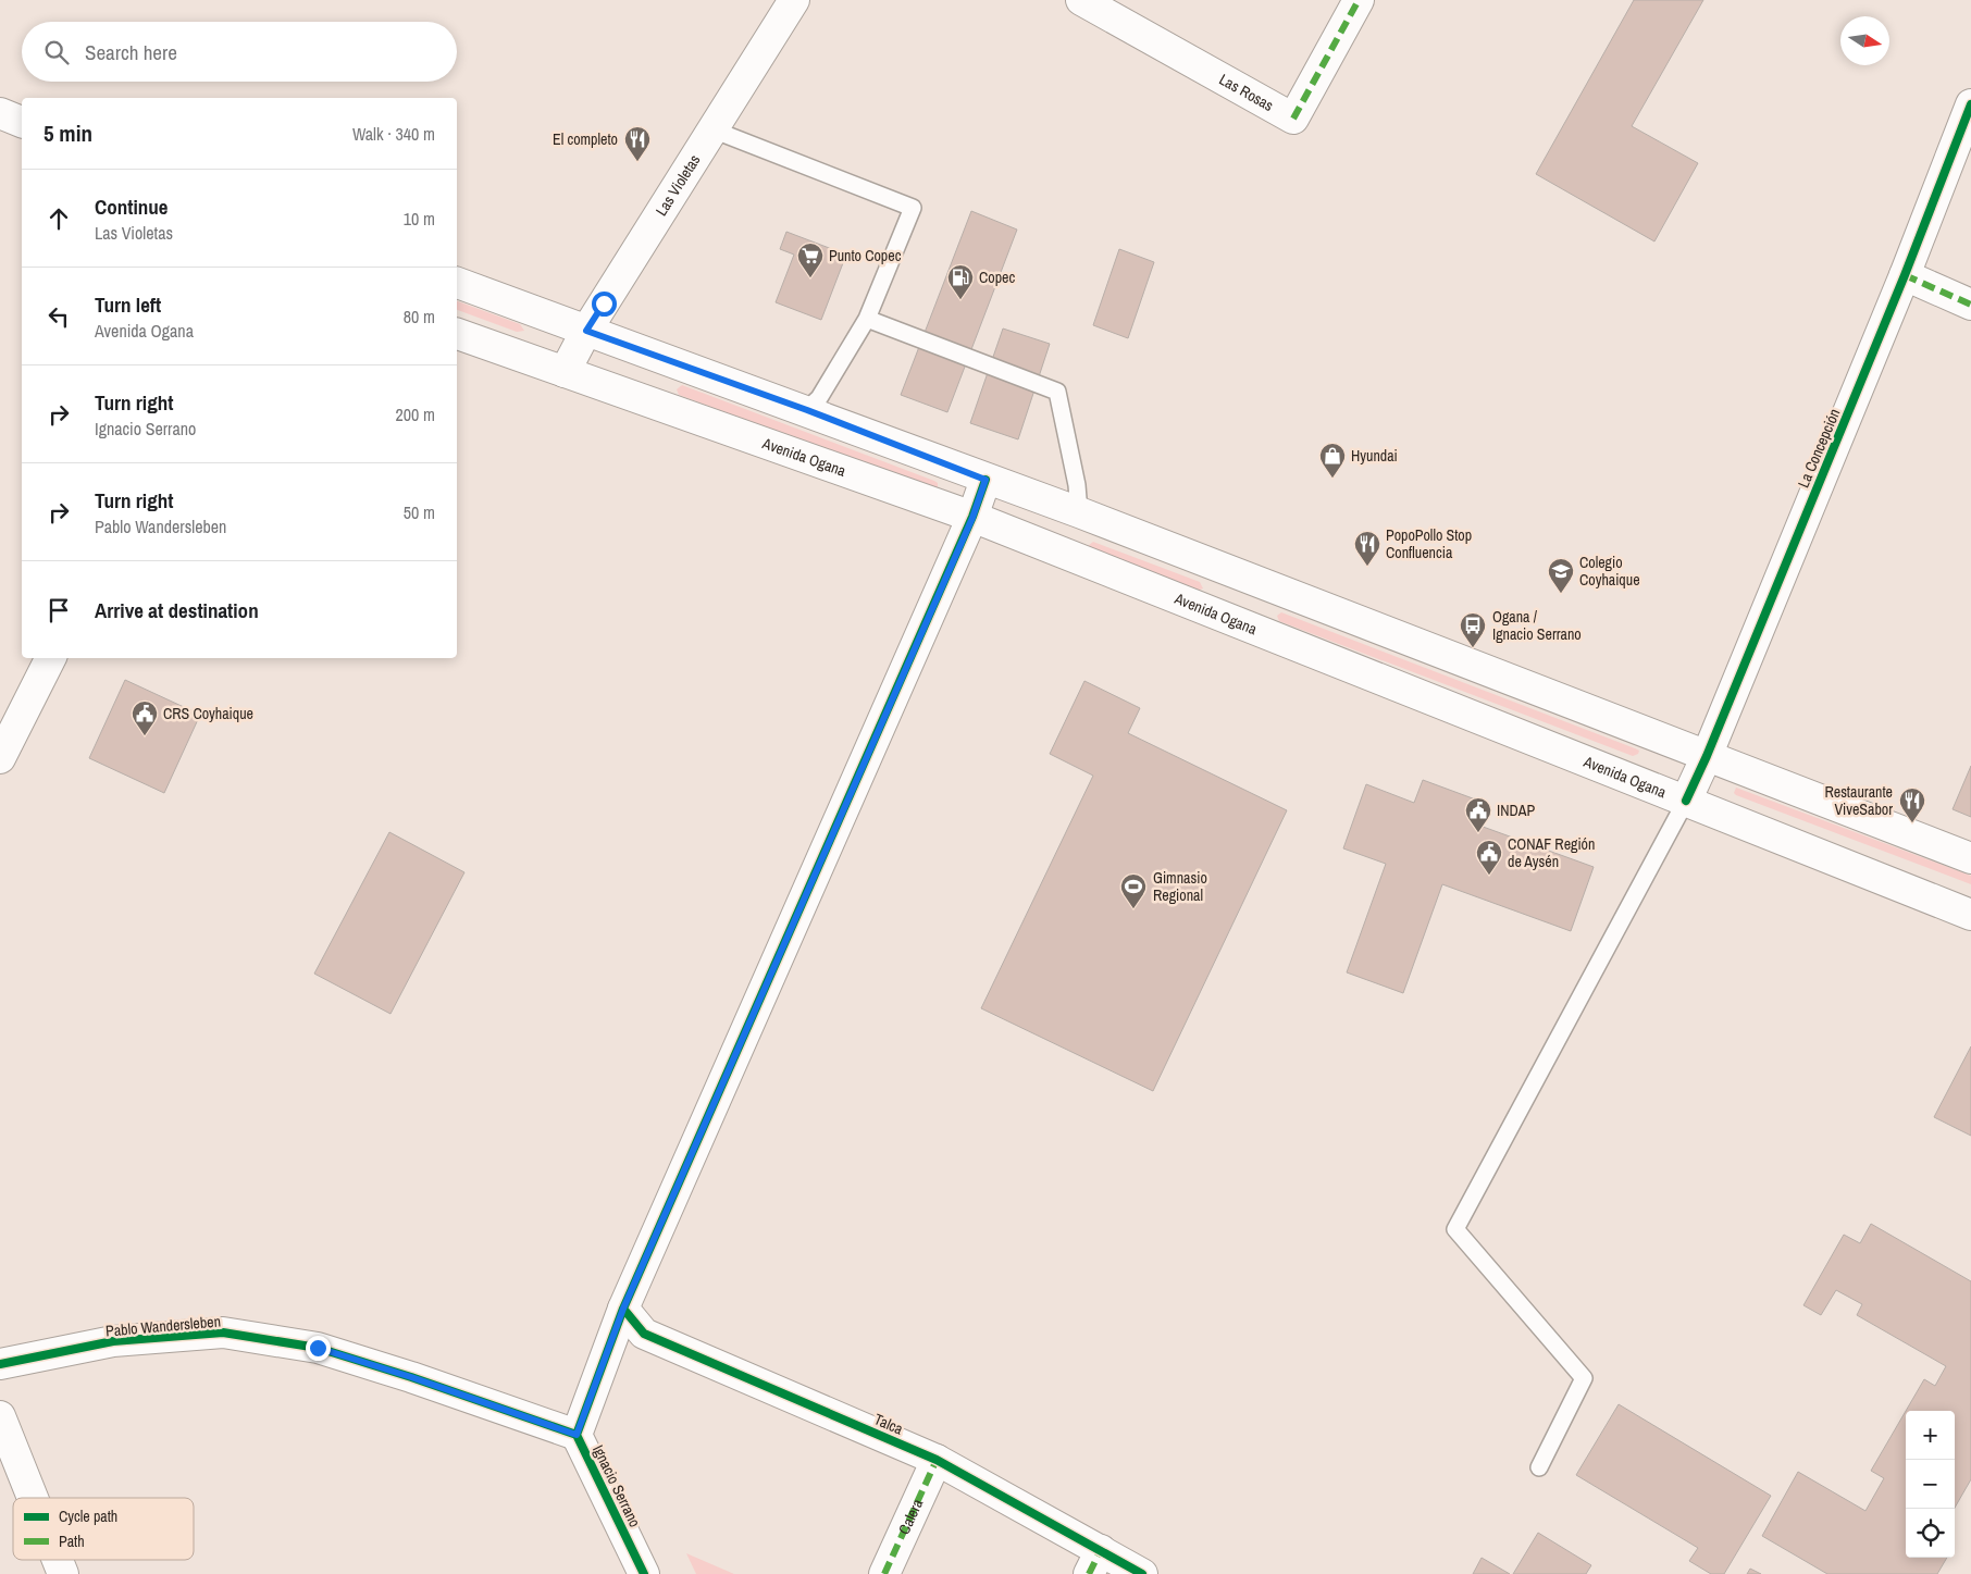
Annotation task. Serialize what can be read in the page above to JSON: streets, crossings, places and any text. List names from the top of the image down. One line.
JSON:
{"streets":{"street":["Las Rosas","Las Violetas","La Concepción","Avenida Ogana","Pablo Wandersleben","Talca","Ignacio Serrano","Calera"]},"crossings":[["Las Violetas","Avenida Ogana"],["La Concepción","Avenida Ogana"],["Avenida Ogana","Ignacio Serrano"],["Pablo Wandersleben","Ignacio Serrano"],["Talca","Ignacio Serrano"],["Talca","Calera"]],"places":{"restaurant":["El completo","PopoPollo Stop Confluencia","Restaurante ViveSabor"],"supermarket":["Punto Copec"],"fuel station":["Copec"],"shop":["Hyundai"],"school or university":["Colegio Coyhaique"],"bus stop":["Ogana / Ignacio Serrano"],"public building":["CRS Coyhaique","INDAP","CONAF Región de Aysén"],"sports":["Gimnasio Regional"]},"legend":["Cycle path","Path"],"north":"right","page":{"search":"Search here","heading":["5 min","Walk · 340 m"],"list":[["Continue","Las Violetas","10 m"],["Turn left","Avenida Ogana","80 m"],["Turn right","Ignacio Serrano","200 m"],["Turn right","Pablo Wandersleben","50 m"],"Arrive at destination"],"map_buttons":["+","−"]}}
